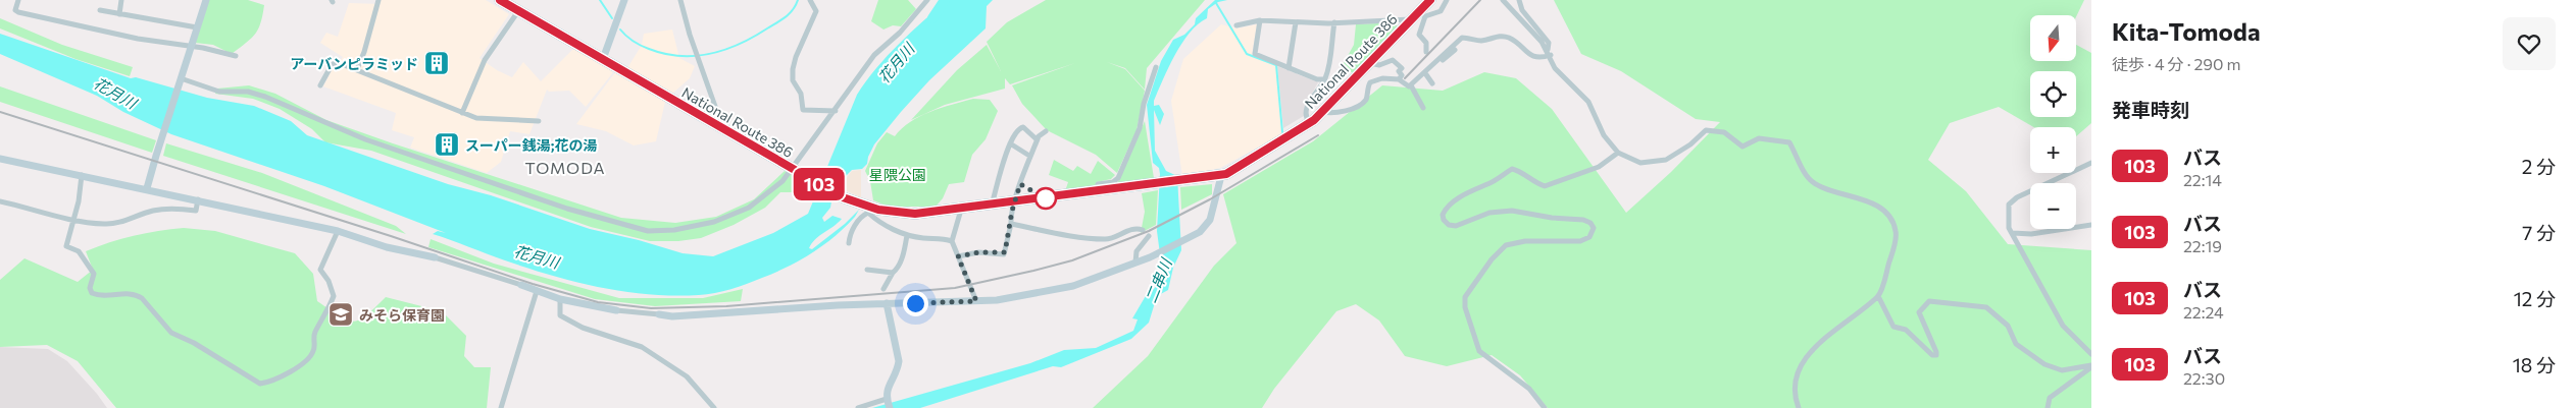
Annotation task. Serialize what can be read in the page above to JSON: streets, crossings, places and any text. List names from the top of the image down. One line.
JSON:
{"streets":{"highway":["National Route 386"]},"districts":["TOMODA"],"water":["花月川","二串川"],"parks":["星隈公園"],"places":{"building":["アーバンピラミッド","スーパー銭湯;花の湯"],"school or university":["みそら保育園"]},"lines":["bus line 103"],"north":"bottom","page":{"on_map":"103","heading":[["Kita-Tomoda","徒歩 · 4 分 · 290 m"],"発車時刻"],"map_buttons":["+","−"],"list":[{"mark":"103","name":"バス","note":"22:14","value":"2 分"},{"mark":"103","name":"バス","note":"22:19","value":"7 分"},{"mark":"103","name":"バス","note":"22:24","value":"12 分"},{"mark":"103","name":"バス","note":"22:30","value":"18 分"}]}}
